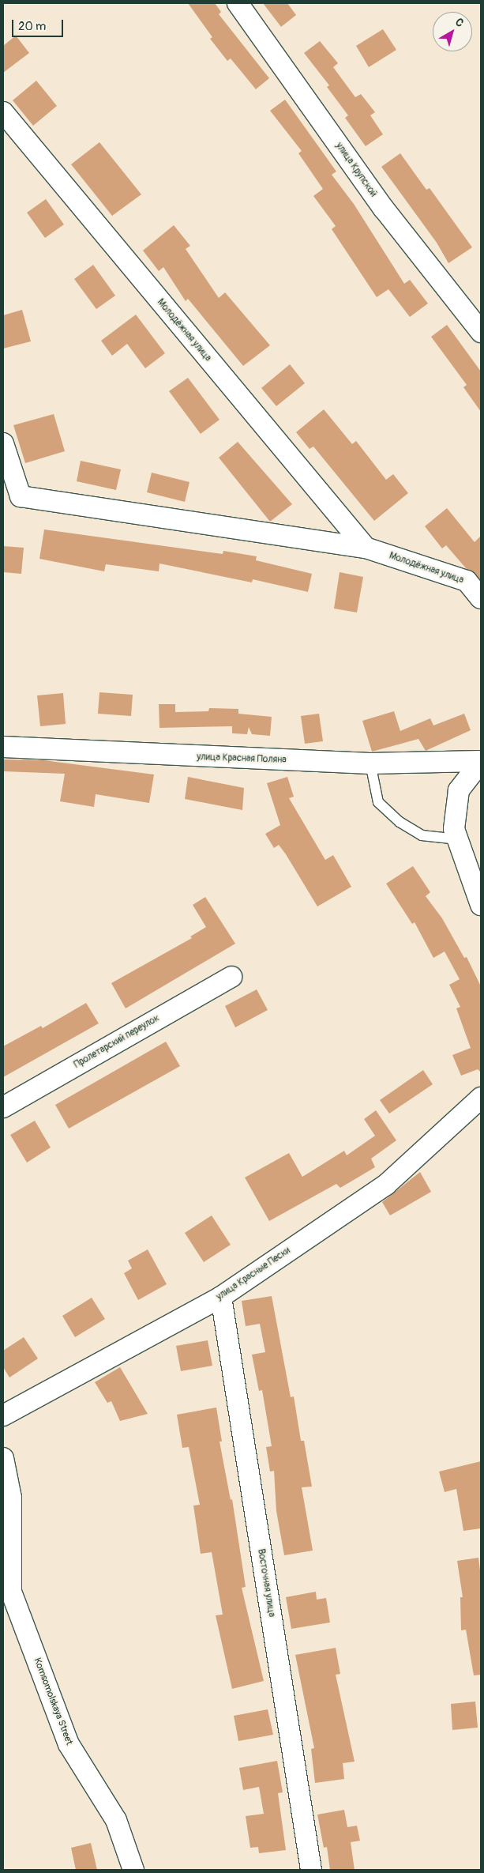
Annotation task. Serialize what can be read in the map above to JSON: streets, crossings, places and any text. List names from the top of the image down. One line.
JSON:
{"streets":{"street":["улица Крупской","Молодёжная улица","улица Красная Поляна","Пролетарский переулок","улица Красные Пески","Восточная улица","Komsomolskaya Street"]},"crossings":[["улица Красные Пески","Восточная улица"]],"scale_bar":"20 m","north":"top right"}
